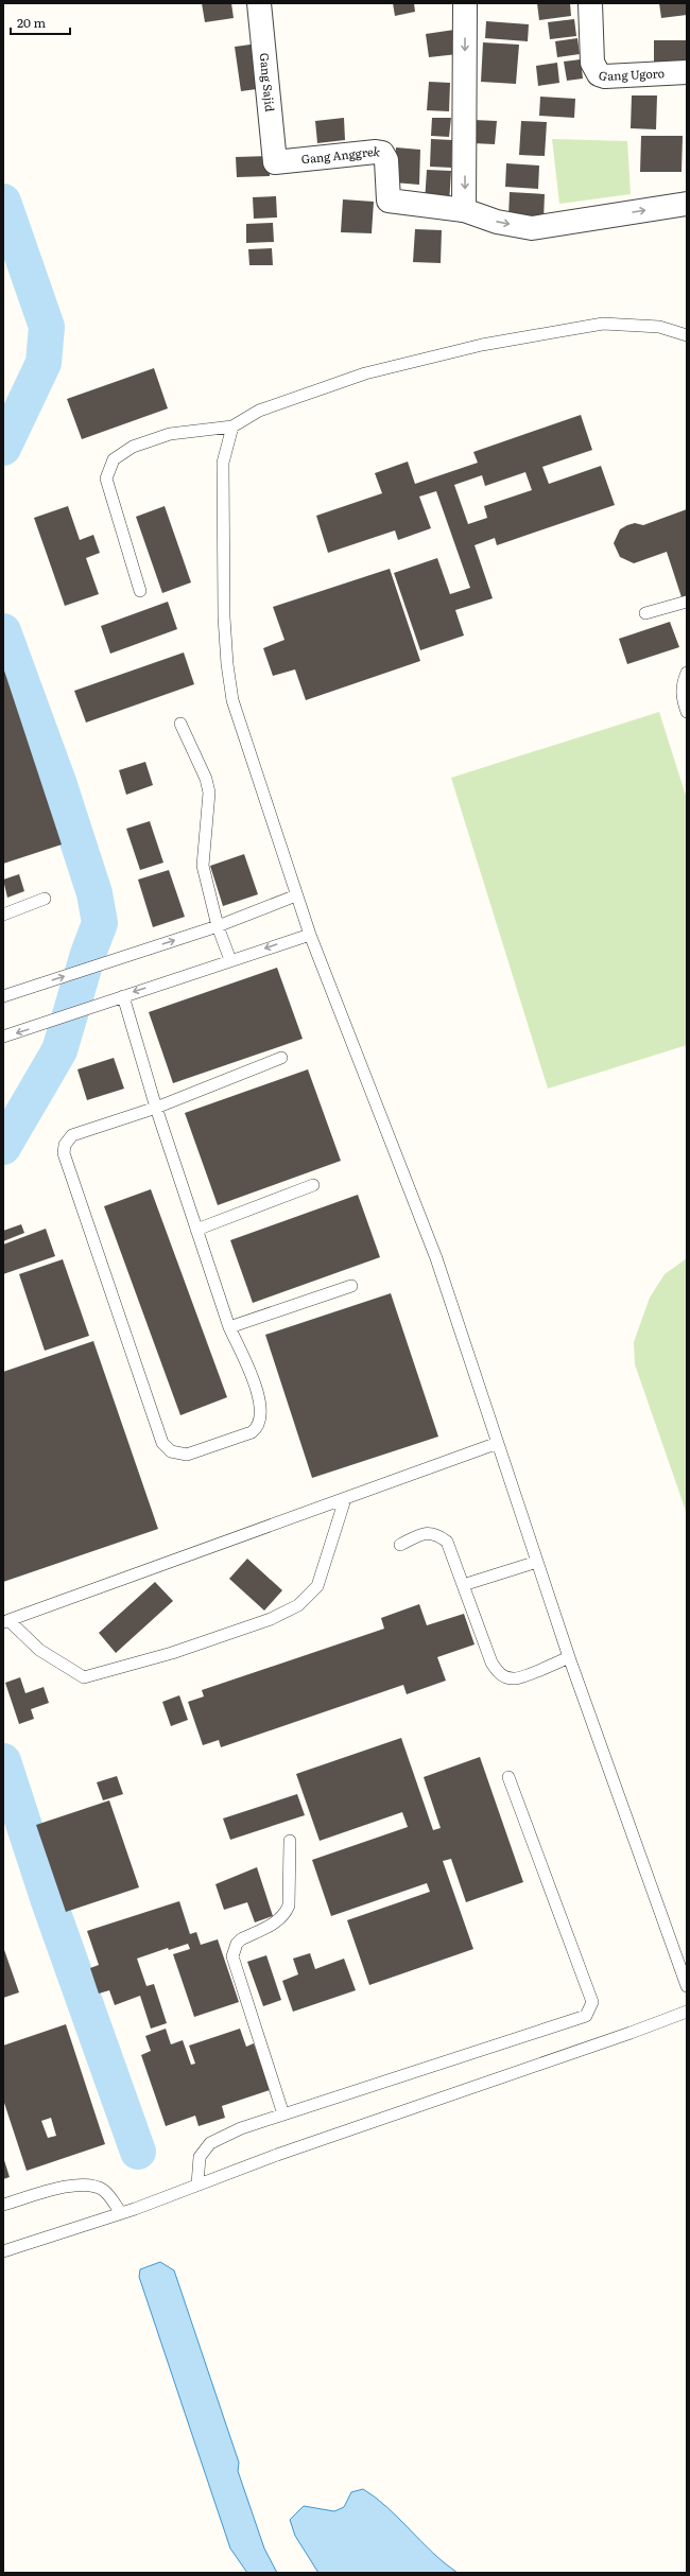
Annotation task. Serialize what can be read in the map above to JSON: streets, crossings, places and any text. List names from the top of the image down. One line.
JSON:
{"streets":{"street":["Gang Ugoro","Gang Sajid","Gang Anggrek"]},"crossings":[["Gang Sajid","Gang Anggrek"]],"scale_bar":"20 m"}
